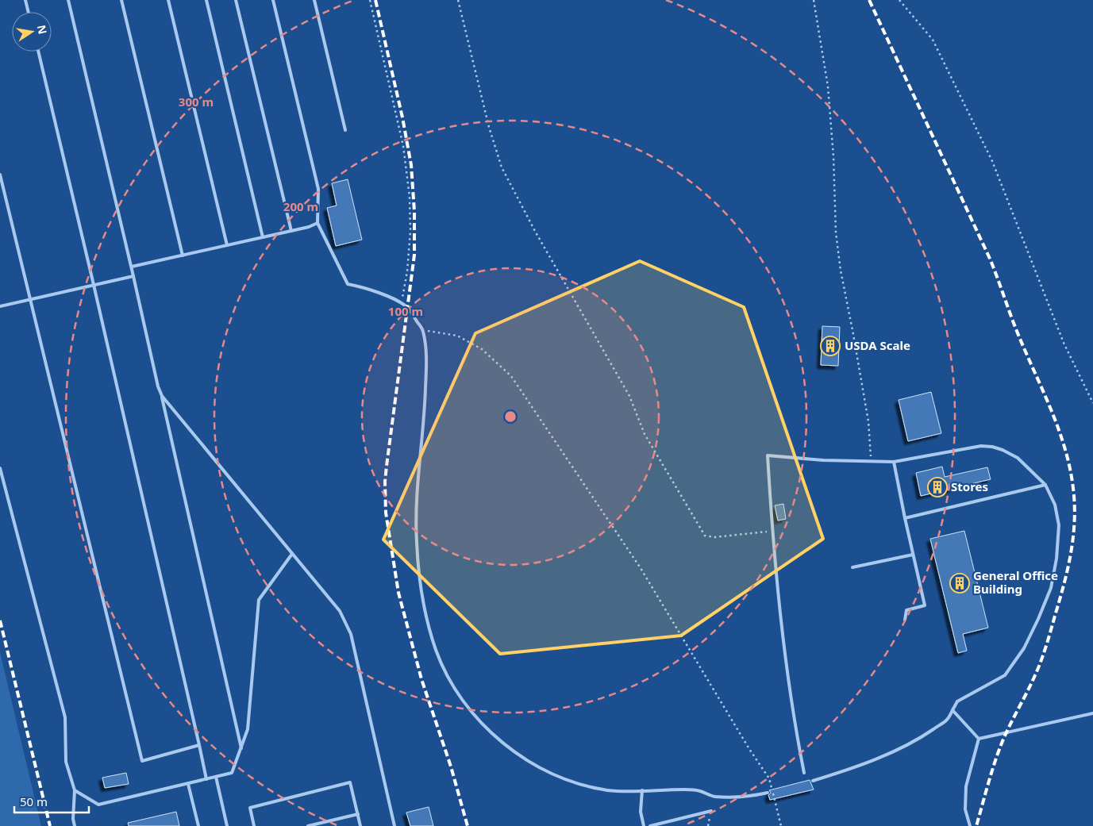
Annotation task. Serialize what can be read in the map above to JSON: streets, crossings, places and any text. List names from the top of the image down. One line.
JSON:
{"places":{"building":["USDA Scale","Stores","General Office Building"]},"scale_bar":"50 m","north":"right","rings":["300 m","200 m","100 m"]}
